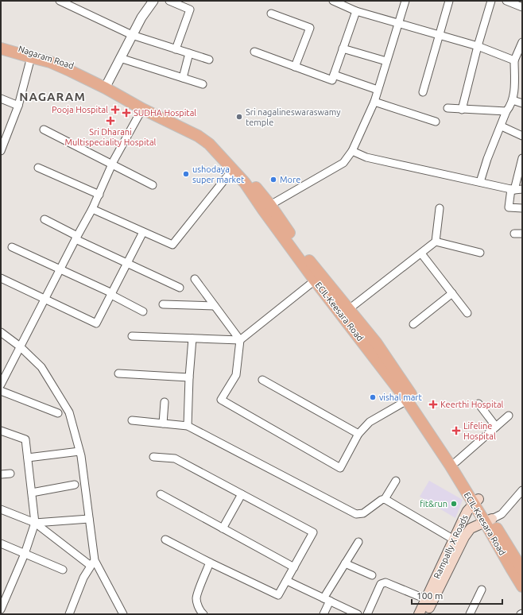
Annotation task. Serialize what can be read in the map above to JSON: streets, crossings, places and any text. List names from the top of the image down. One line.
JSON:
{"streets":{"main road":["Nagaram Road","ECIL-Keesara Road","Rampally X Roads"]},"crossings":[["Nagaram Road","ECIL-Keesara Road"],["ECIL-Keesara Road","Rampally X Roads"]],"districts":["NAGARAM"],"places":{"health":["Pooja Hospital","SUDHA Hospital","Sri Dharani Multispeciality Hospital","Keerthi Hospital","Lifeline Hospital"],"other":["Sri nagalineswaraswamy temple","ushodaya super market","More","vishal mart","fit&run"]},"scale_bar":"100 m"}
